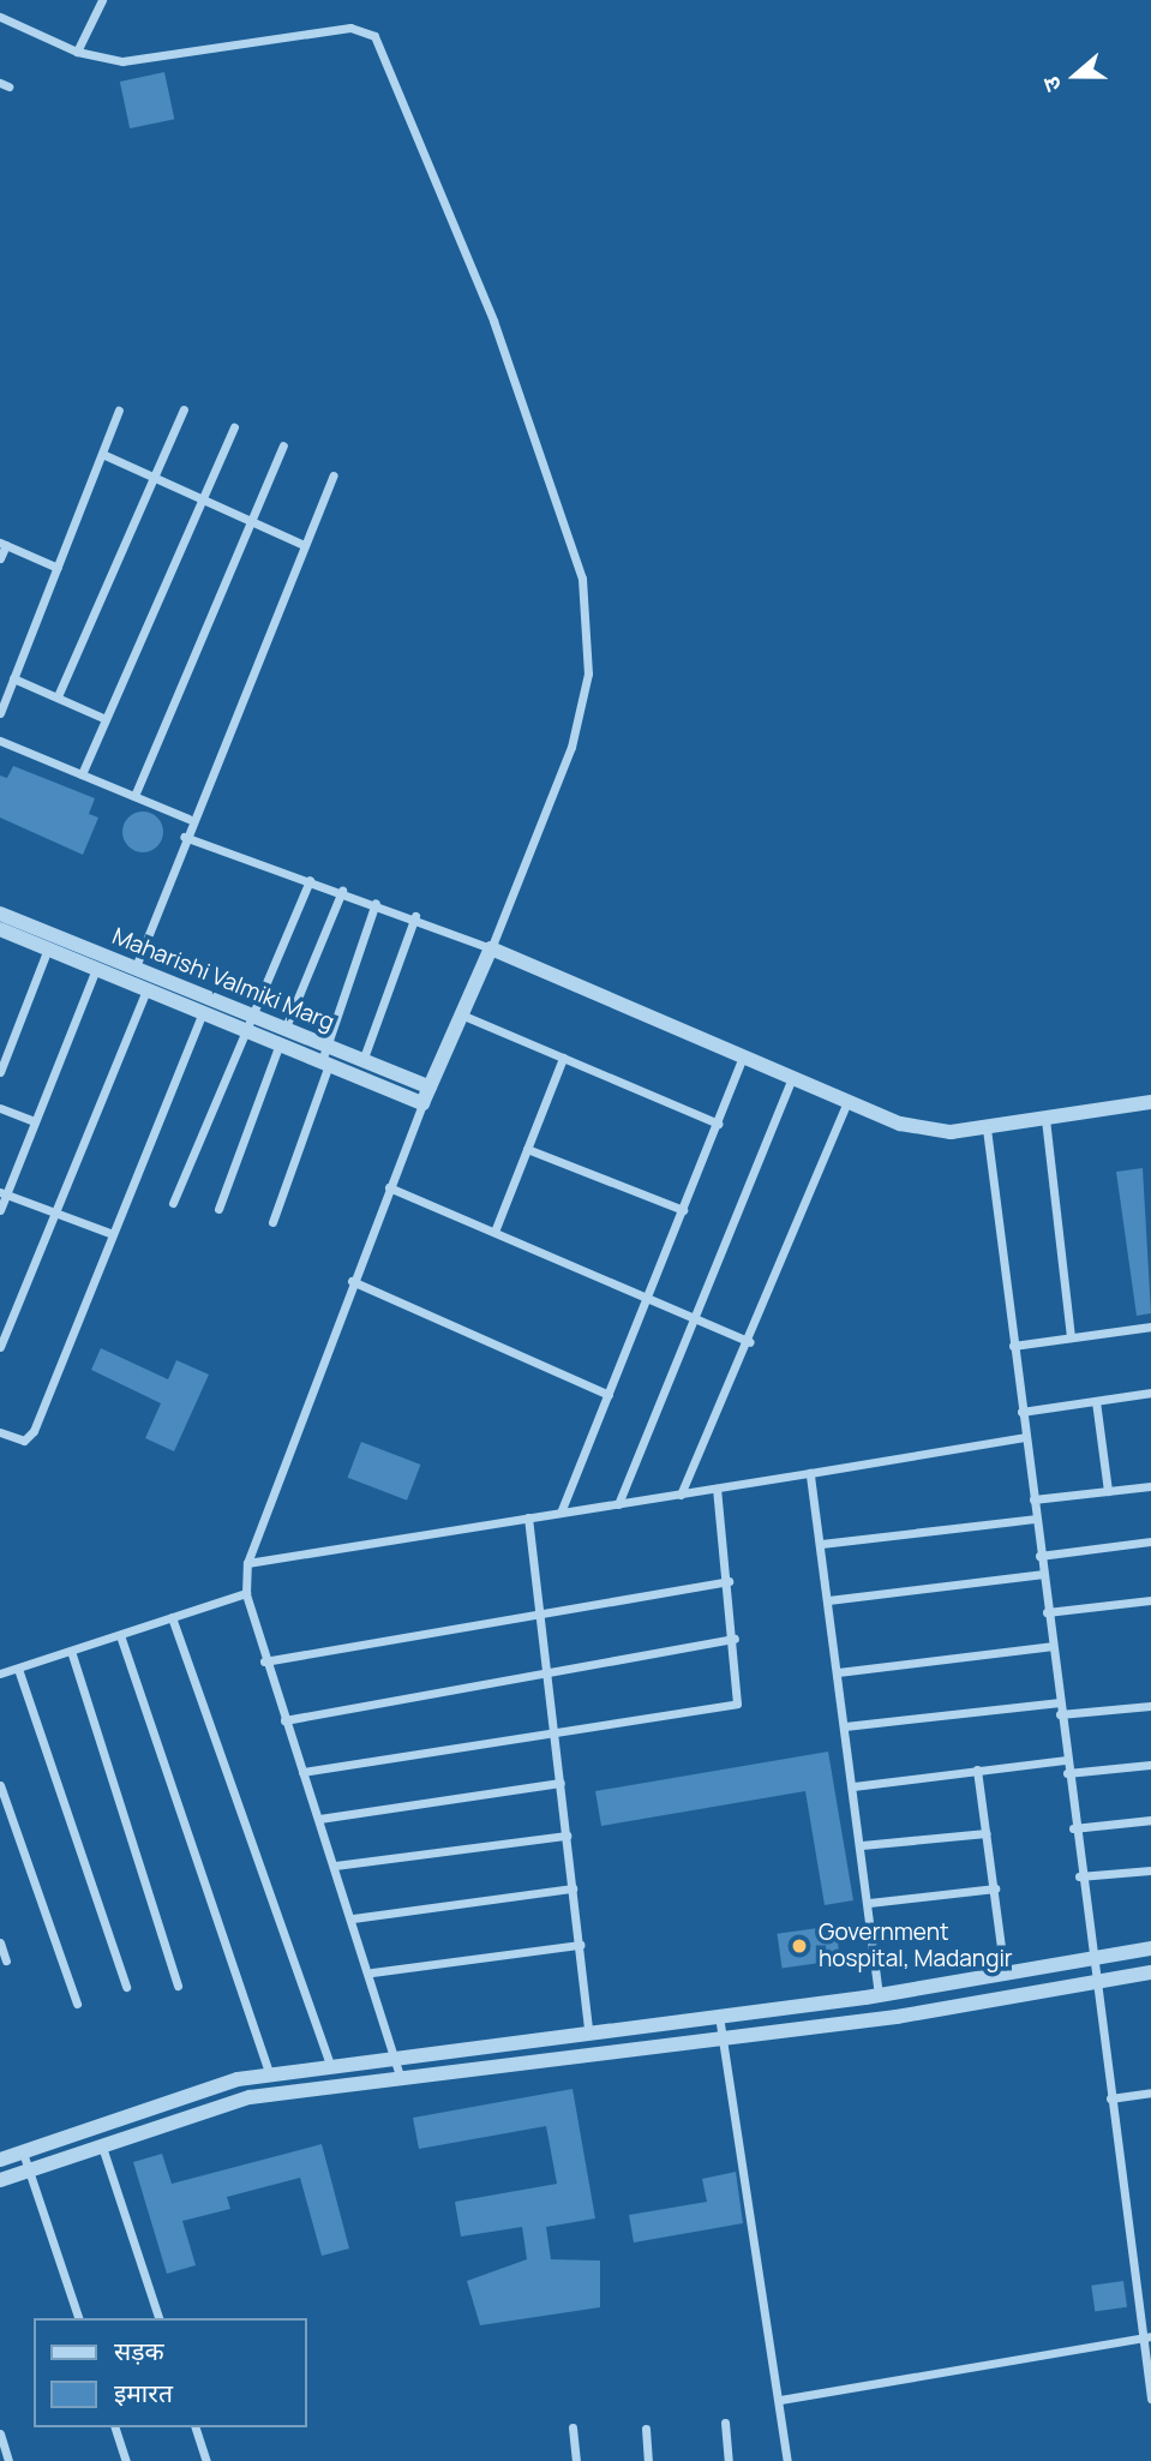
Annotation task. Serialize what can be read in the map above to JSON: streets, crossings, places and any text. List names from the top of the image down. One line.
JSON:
{"streets":{"street":["Maharishi Valmiki Marg"]},"places":["Government hospital, Madangir"],"legend":["सड़क","इमारत"],"north":"left"}
